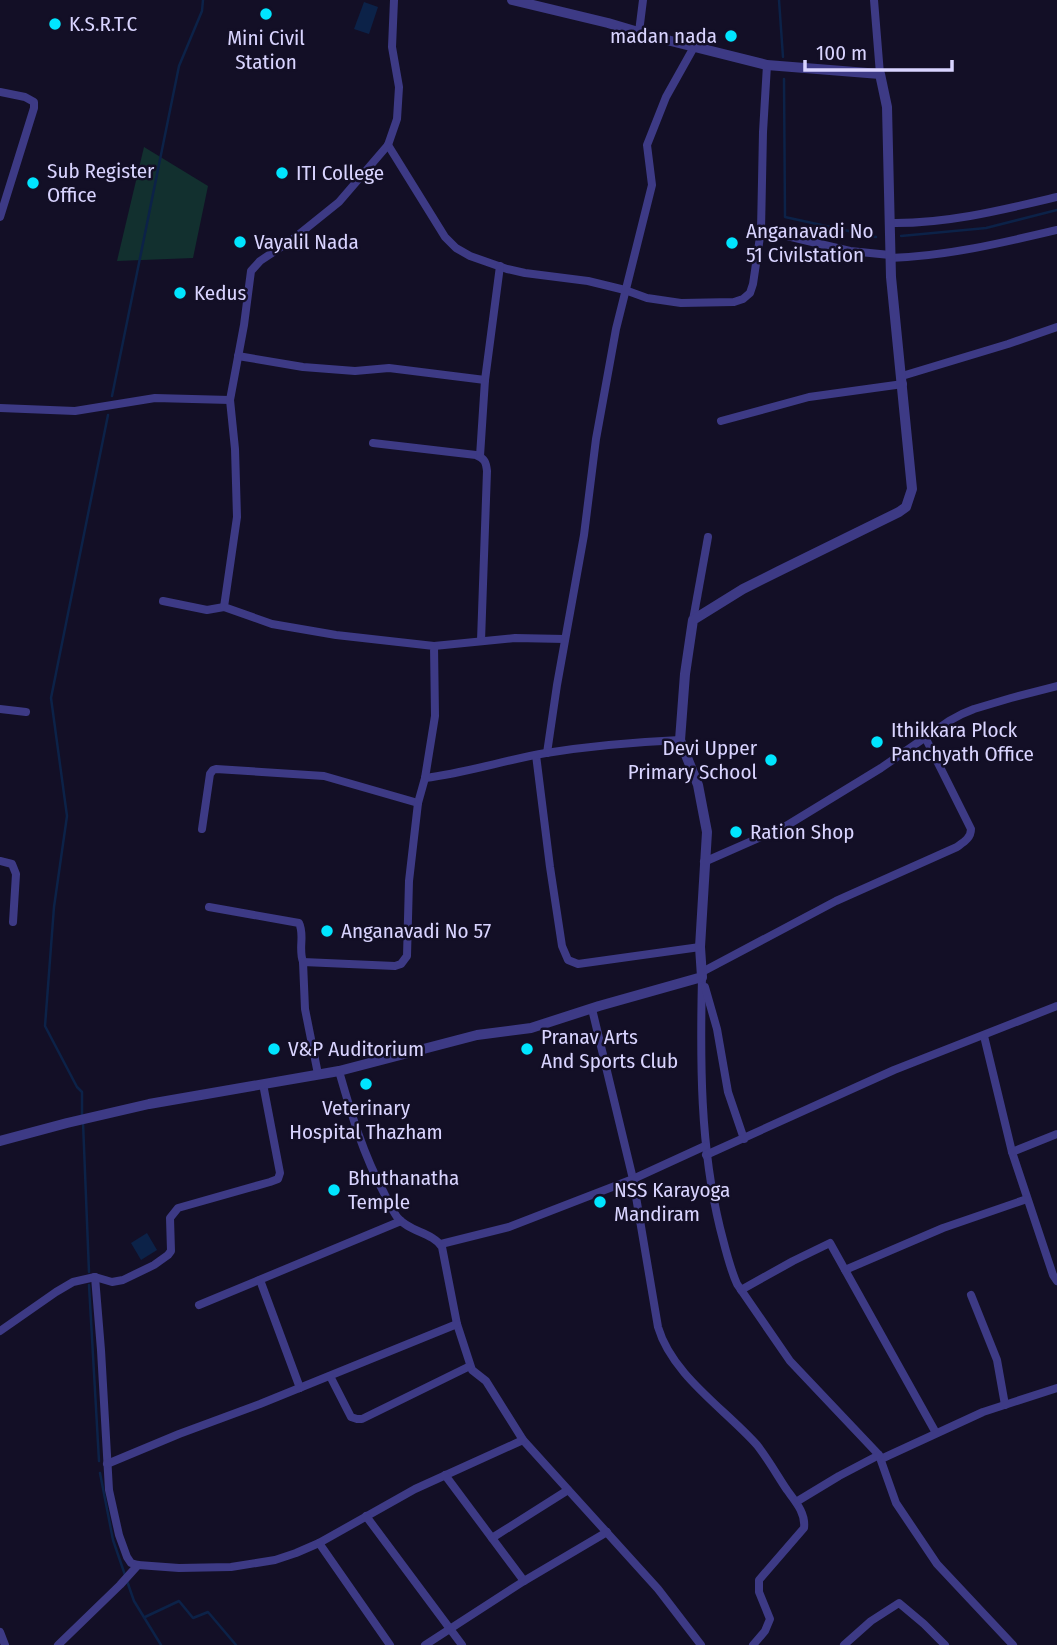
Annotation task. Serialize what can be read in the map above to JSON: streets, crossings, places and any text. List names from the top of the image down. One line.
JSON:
{"places":["Mini Civil Station","K.S.R.T.C","madan nada","ITI College","Sub Register Office","Vayalil Nada","Anganavadi No 51 Civilstation","Kedus","Ithikkara Plock Panchyath Office","Devi Upper Primary School","Ration Shop","Anganavadi No 57","V&P Auditorium","Pranav Arts And Sports Club","Veterinary Hospital Thazham","Bhuthanatha Temple","NSS Karayoga Mandiram"],"scale_bar":"100 m"}
